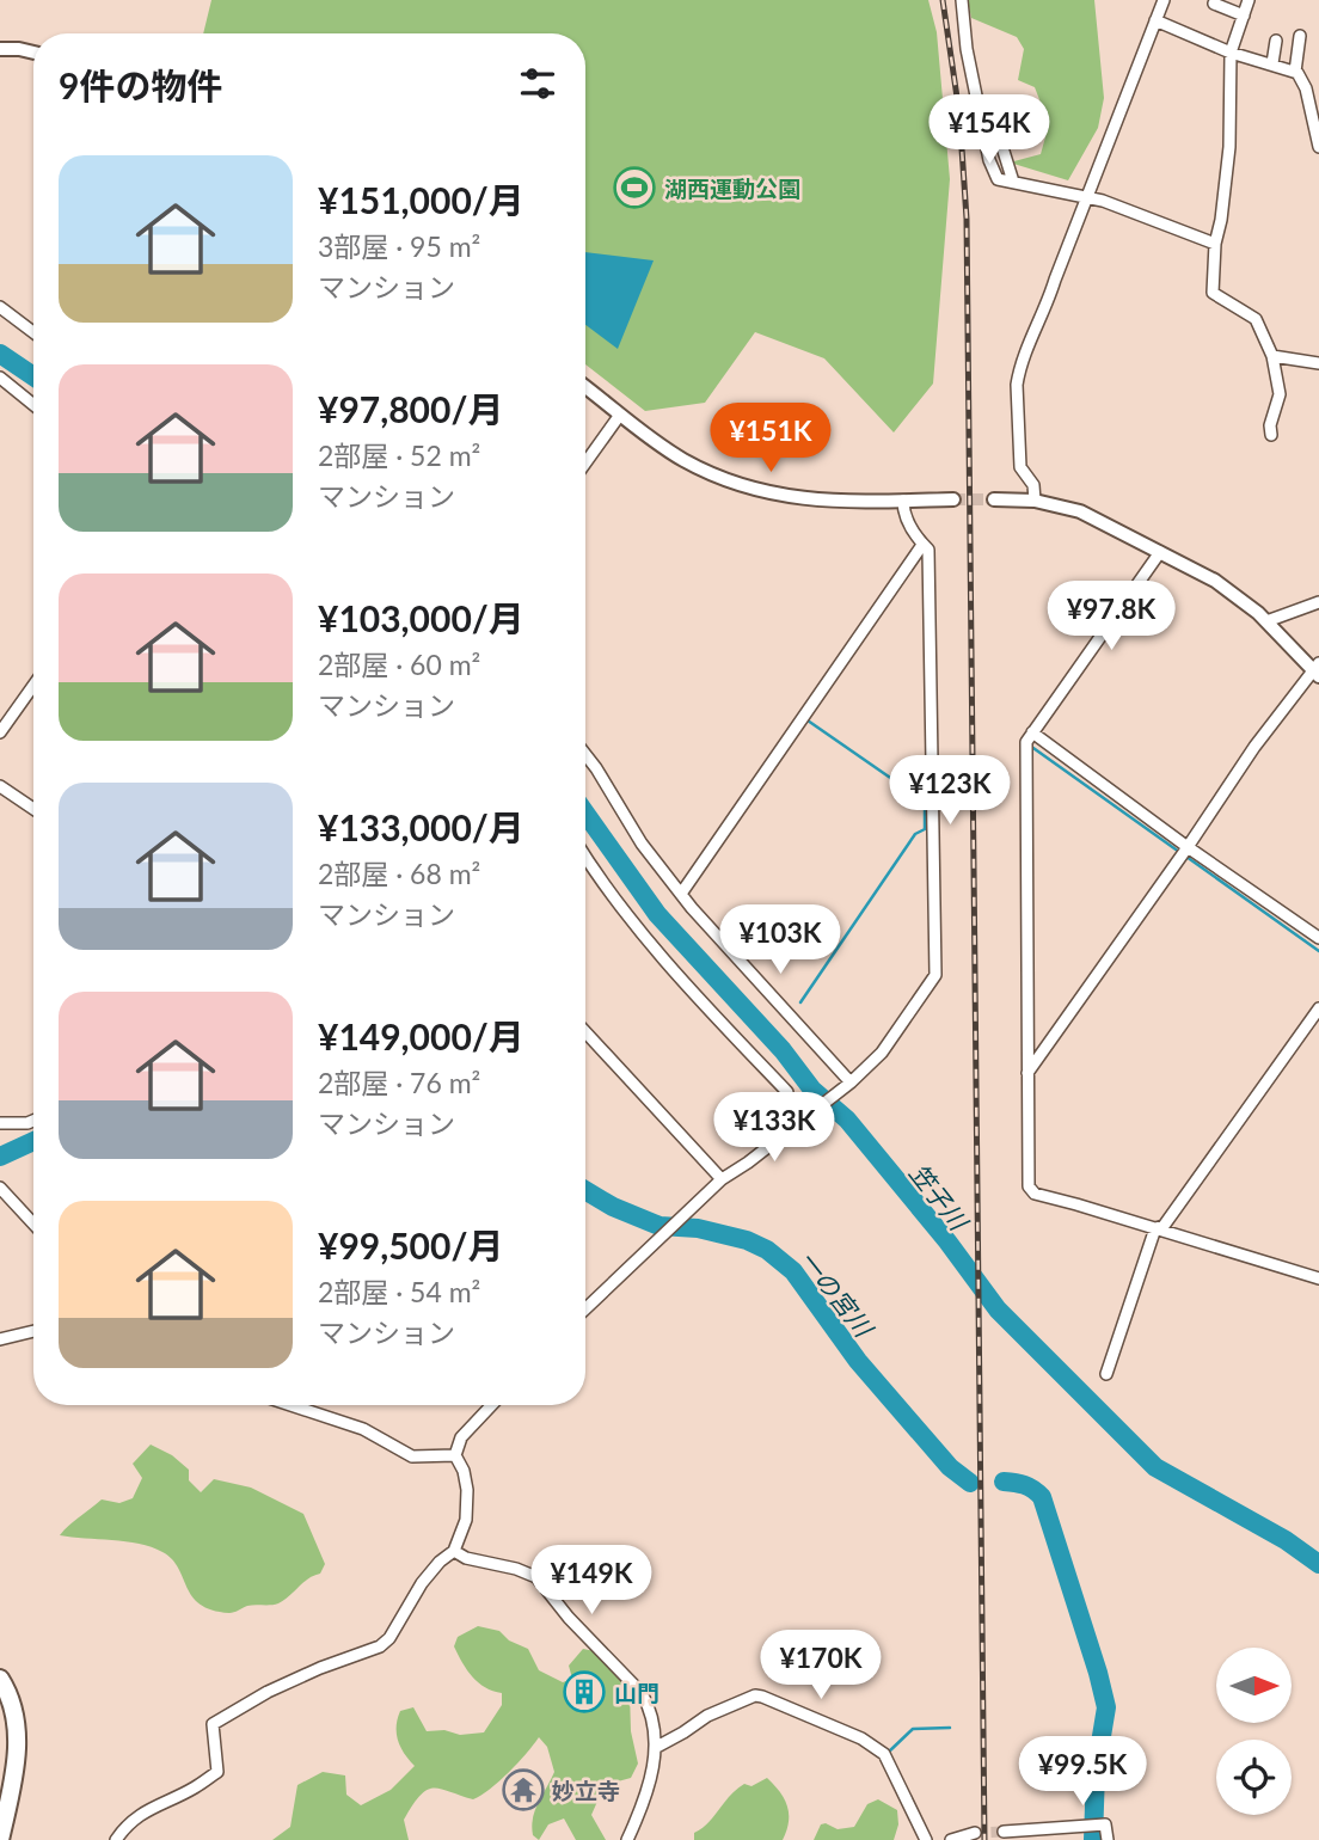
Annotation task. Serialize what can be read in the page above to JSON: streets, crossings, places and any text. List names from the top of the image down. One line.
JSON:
{"water":["笠子川","一の宮川"],"places":{"sports":["湖西運動公園"],"building":["山門"],"temple":["妙立寺"]},"north":"right","page":{"heading":"9件の物件","price":["¥154K","¥151K","¥97.8K","¥123K","¥103K","¥133K","¥149K","¥170K","¥99.5K"],"list":[{"name":"¥151,000/月","note":"3部屋 · 95 m² · マンション"},{"name":"¥97,800/月","note":"2部屋 · 52 m² · マンション"},{"name":"¥103,000/月","note":"2部屋 · 60 m² · マンション"},{"name":"¥133,000/月","note":"2部屋 · 68 m² · マンション"},{"name":"¥149,000/月","note":"2部屋 · 76 m² · マンション"},{"name":"¥99,500/月","note":"2部屋 · 54 m² · マンション"}]}}
